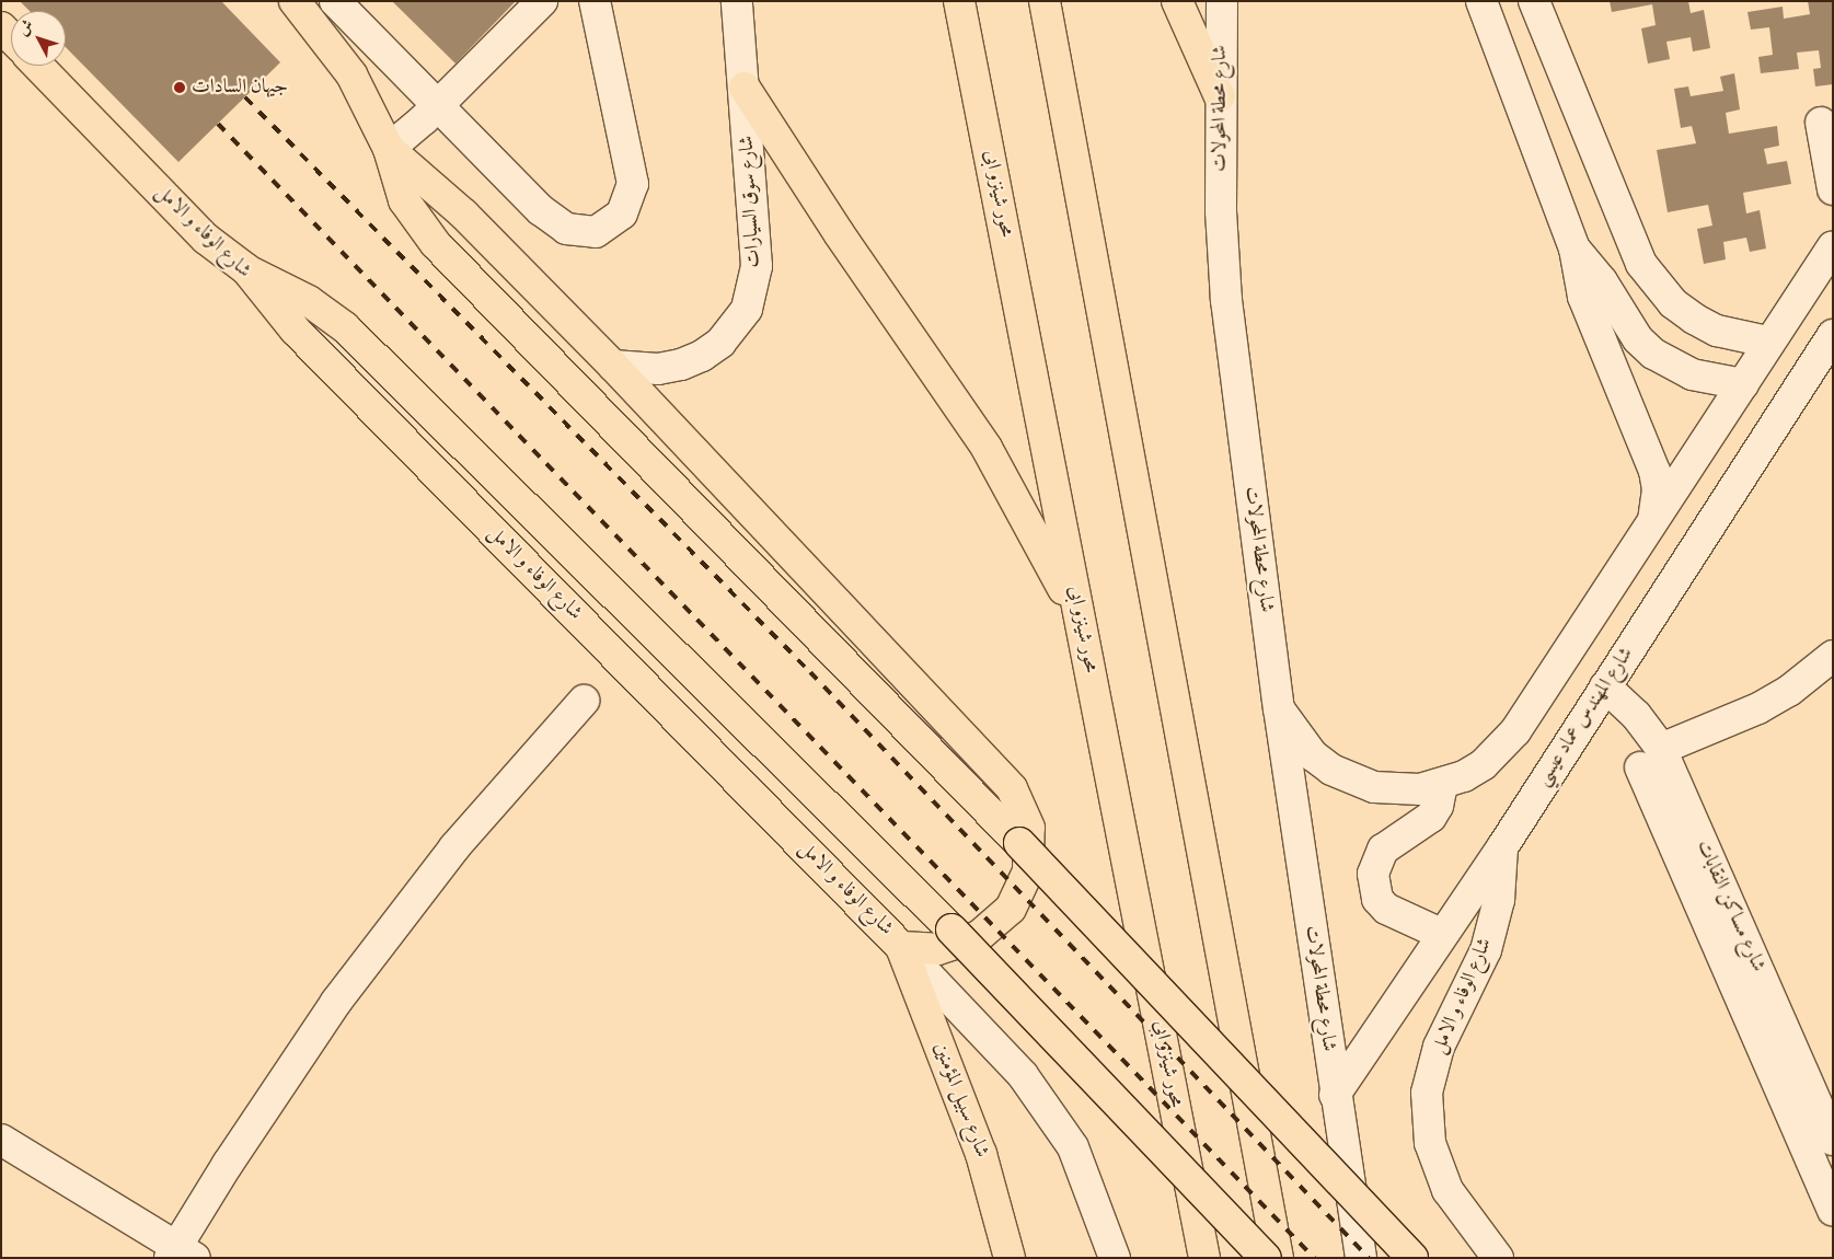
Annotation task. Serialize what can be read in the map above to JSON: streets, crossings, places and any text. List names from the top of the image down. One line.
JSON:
{"streets":{"main road":["محور شينزو ابى","شارع الوفاء و الامل","شارع سبيل المؤمنين"],"street":["شارع محطة المحولات","شارع سوق السيارات","شارع المهندس عماد عيسي","شارع مساكن النقابات"]},"crossings":[["شارع محطة المحولات","شارع المهندس عماد عيسي"],["شارع سوق السيارات","شارع الوفاء و الامل"],["شارع الوفاء و الامل","شارع المهندس عماد عيسي"],["شارع الوفاء و الامل","شارع سبيل المؤمنين"],["شارع المهندس عماد عيسي","شارع مساكن النقابات"]],"places":["جيهان السادات"],"north":"top left"}
